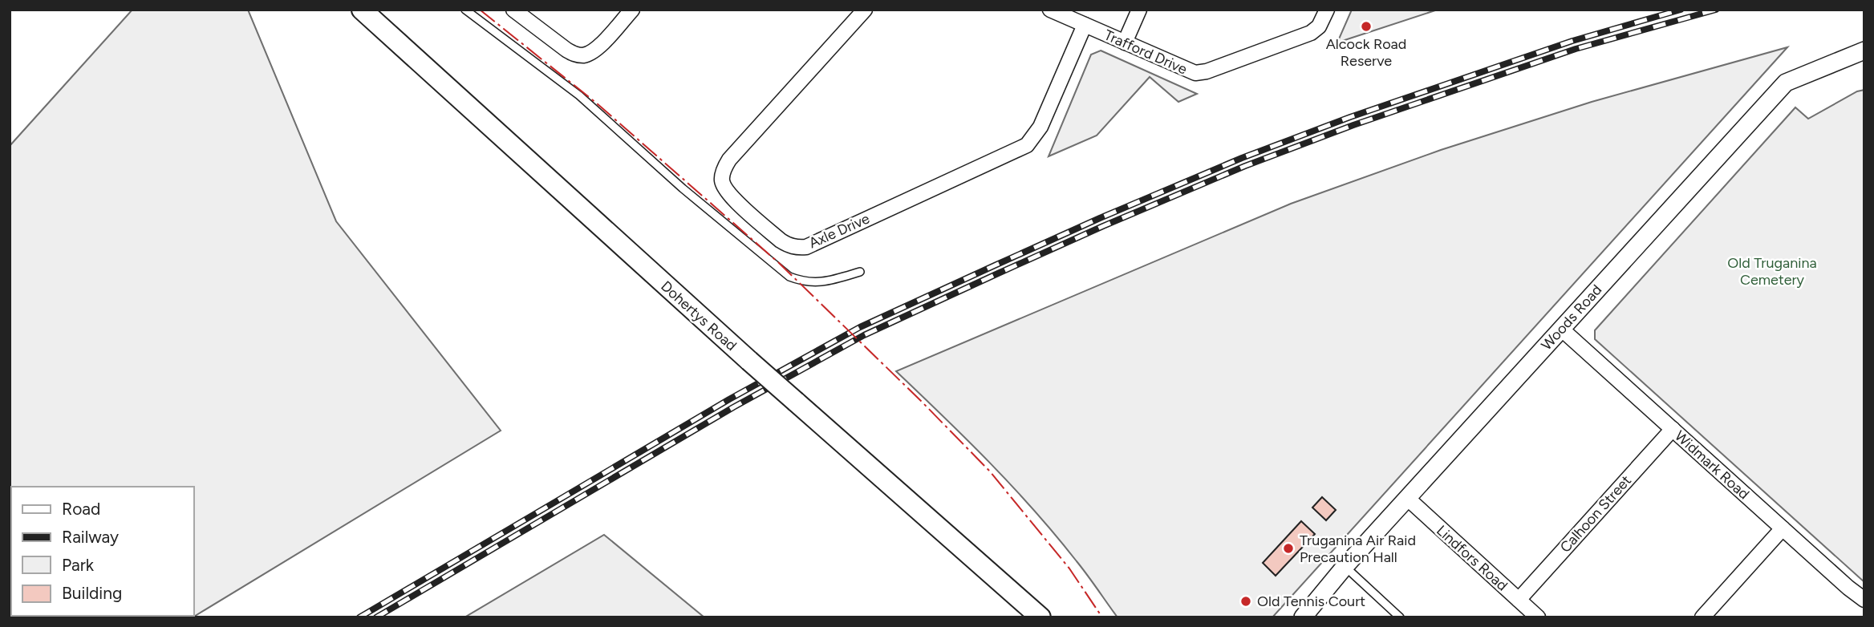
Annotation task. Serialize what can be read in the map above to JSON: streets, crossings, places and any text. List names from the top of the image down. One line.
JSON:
{"streets":{"main road":["Dohertys Road"],"street":["Trafford Drive","Axle Drive","Woods Road","Widmark Road","Calhoon Street","Lindfors Road"]},"crossings":[["Trafford Drive","Axle Drive"],["Woods Road","Widmark Road"],["Woods Road","Lindfors Road"],["Widmark Road","Calhoon Street"],["Calhoon Street","Lindfors Road"]],"parks":["Old Truganina Cemetery"],"places":["Alcock Road Reserve","Truganina Air Raid Precaution Hall","Old Tennis Court"],"legend":["Road","Railway","Park","Building"]}
